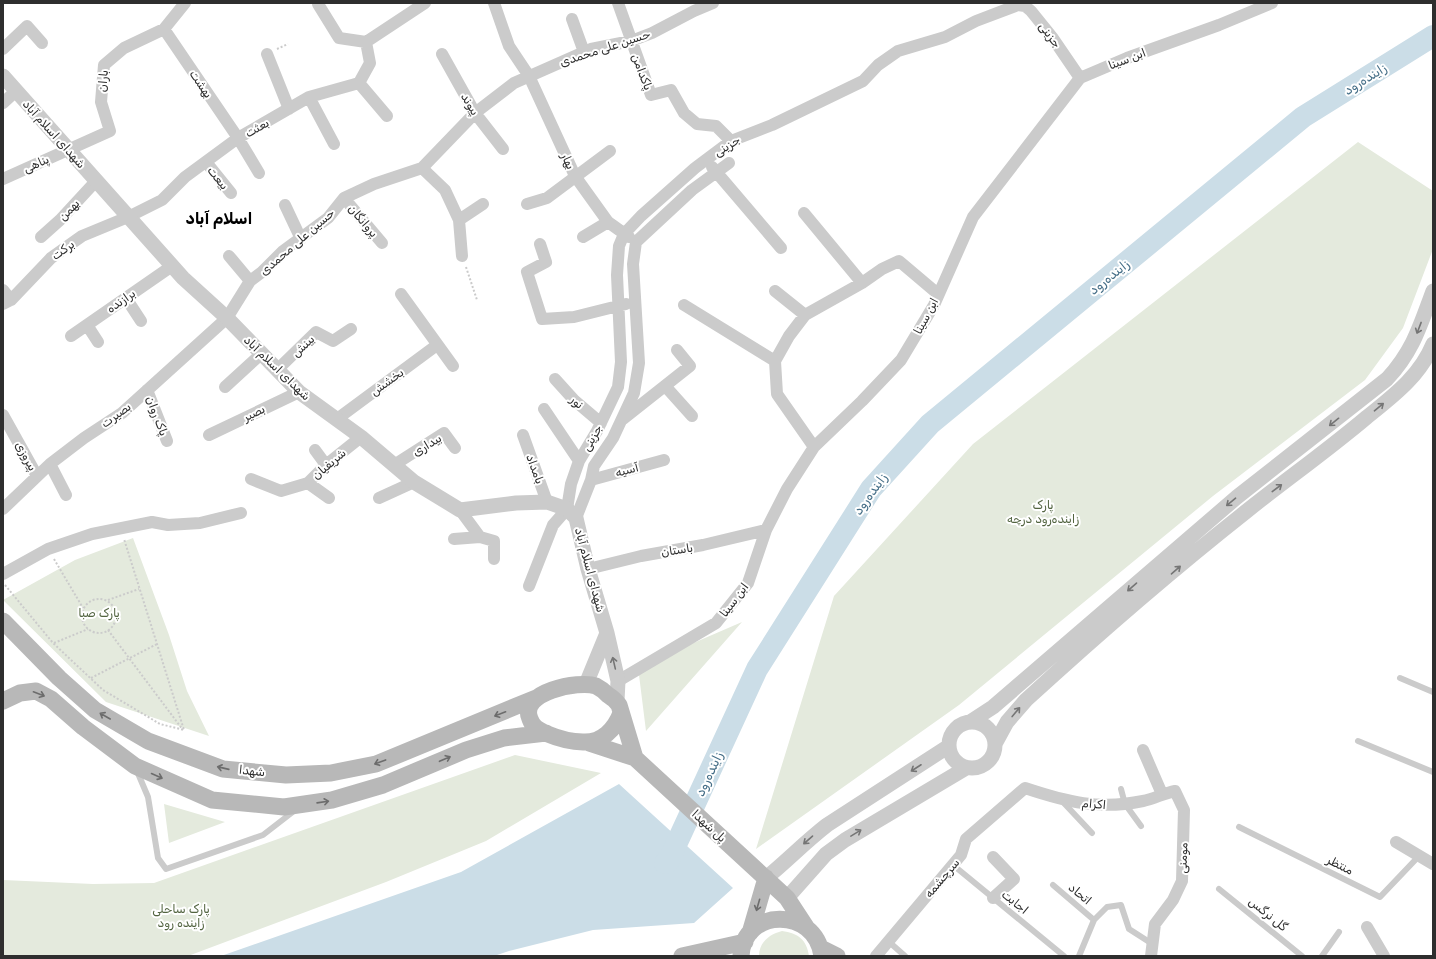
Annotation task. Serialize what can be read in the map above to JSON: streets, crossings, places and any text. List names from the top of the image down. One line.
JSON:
{"streets":{"main road":["شهدا","پل شهدا"],"street":["جزینی","حسین علی محمدی","ابن سینا","پاکدامن","باران","بهشت","پیوند","بعثت","شهدای اسلام آباد","بهار","پناهی","بیعت","بهمن","پروانگان","برکت","برازنده","بینش","بخشش","نور","بصیر","بصیرت","پاک روان","بیداری","پیروزی","شریفیان","بامداد","آسیه","باستان","اکرام","مومنی","سرچشمه"],"lane":["منتظر","اتحاد","اجابت","گل نرگس"]},"crossings":[["جزینی","ابن سینا"],["جزینی","پاکدامن"],["جزینی","شهدای اسلام آباد"],["جزینی","بهار"],["جزینی","نور"],["حسین علی محمدی","پاکدامن"],["حسین علی محمدی","پیوند"],["حسین علی محمدی","شهدای اسلام آباد"],["حسین علی محمدی","بهار"],["حسین علی محمدی","پروانگان"],["حسین علی محمدی","بصیرت"],["ابن سینا","شهدای اسلام آباد"],["ابن سینا","باستان"],["باران","بهشت"],["باران","شهدای اسلام آباد"],["باران","پناهی"],["بهشت","بعثت"],["بعثت","شهدای اسلام آباد"],["بعثت","بیعت"],["بعثت","برکت"],["شهدای اسلام آباد","پناهی"],["شهدای اسلام آباد","بهمن"],["شهدای اسلام آباد","برکت"],["شهدای اسلام آباد","برازنده"],["شهدای اسلام آباد","بینش"],["شهدای اسلام آباد","بخشش"],["شهدای اسلام آباد","بصیر"],["شهدای اسلام آباد","بصیرت"],["شهدای اسلام آباد","بیداری"],["شهدای اسلام آباد","شریفیان"],["شهدای اسلام آباد","باستان"],["شهدای اسلام آباد","شهدا"],["بصیرت","پاک روان"],["بصیرت","پیروزی"],["اکرام","مومنی"],["اکرام","سرچشمه"],["سرچشمه","اجابت"]],"districts":["اسلام آباد"],"water":["زاینده‌رود"],"parks":["پارک زاینده‌رود درچه","پارک صبا","پارک ساحلی زاینده رود"]}
